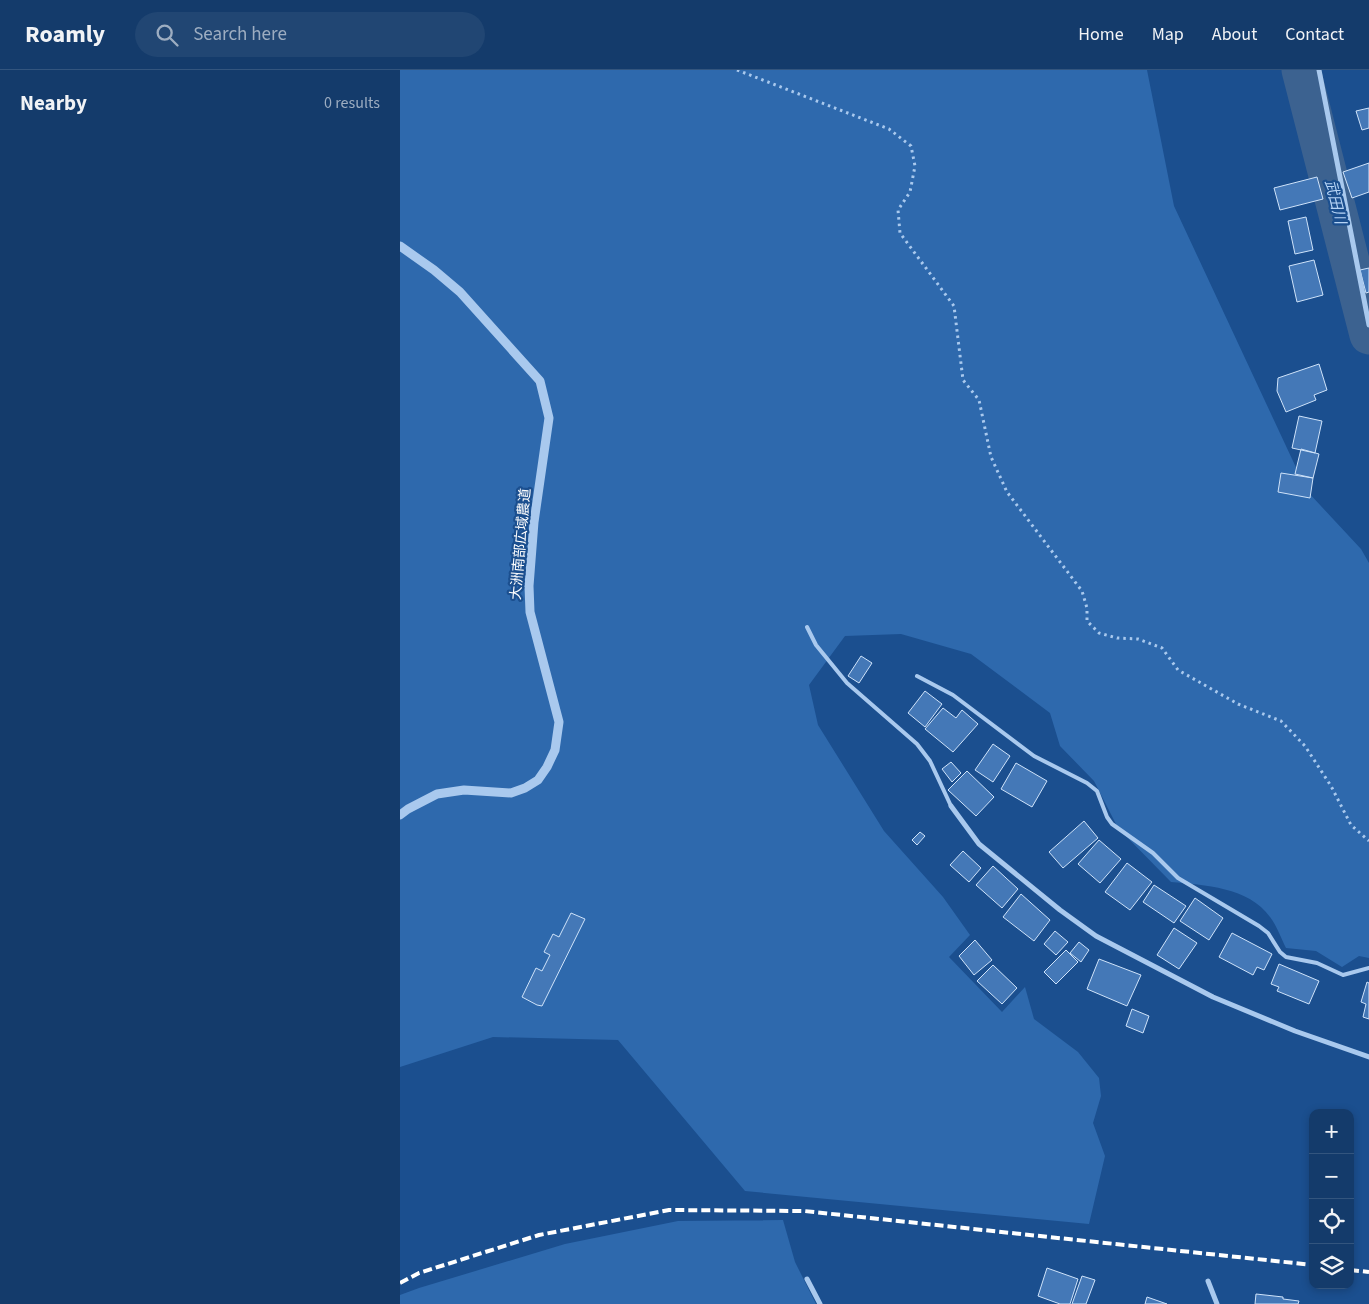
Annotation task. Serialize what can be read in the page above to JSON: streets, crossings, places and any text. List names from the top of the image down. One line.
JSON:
{"streets":{"street":["大洲南部広域農道"]},"water":["武田川"],"page":{"header":"Roamly","search":"Search here","nav":["Home","Map","About","Contact"],"heading":["Nearby","0 results"],"map_buttons":["+","−"]}}
